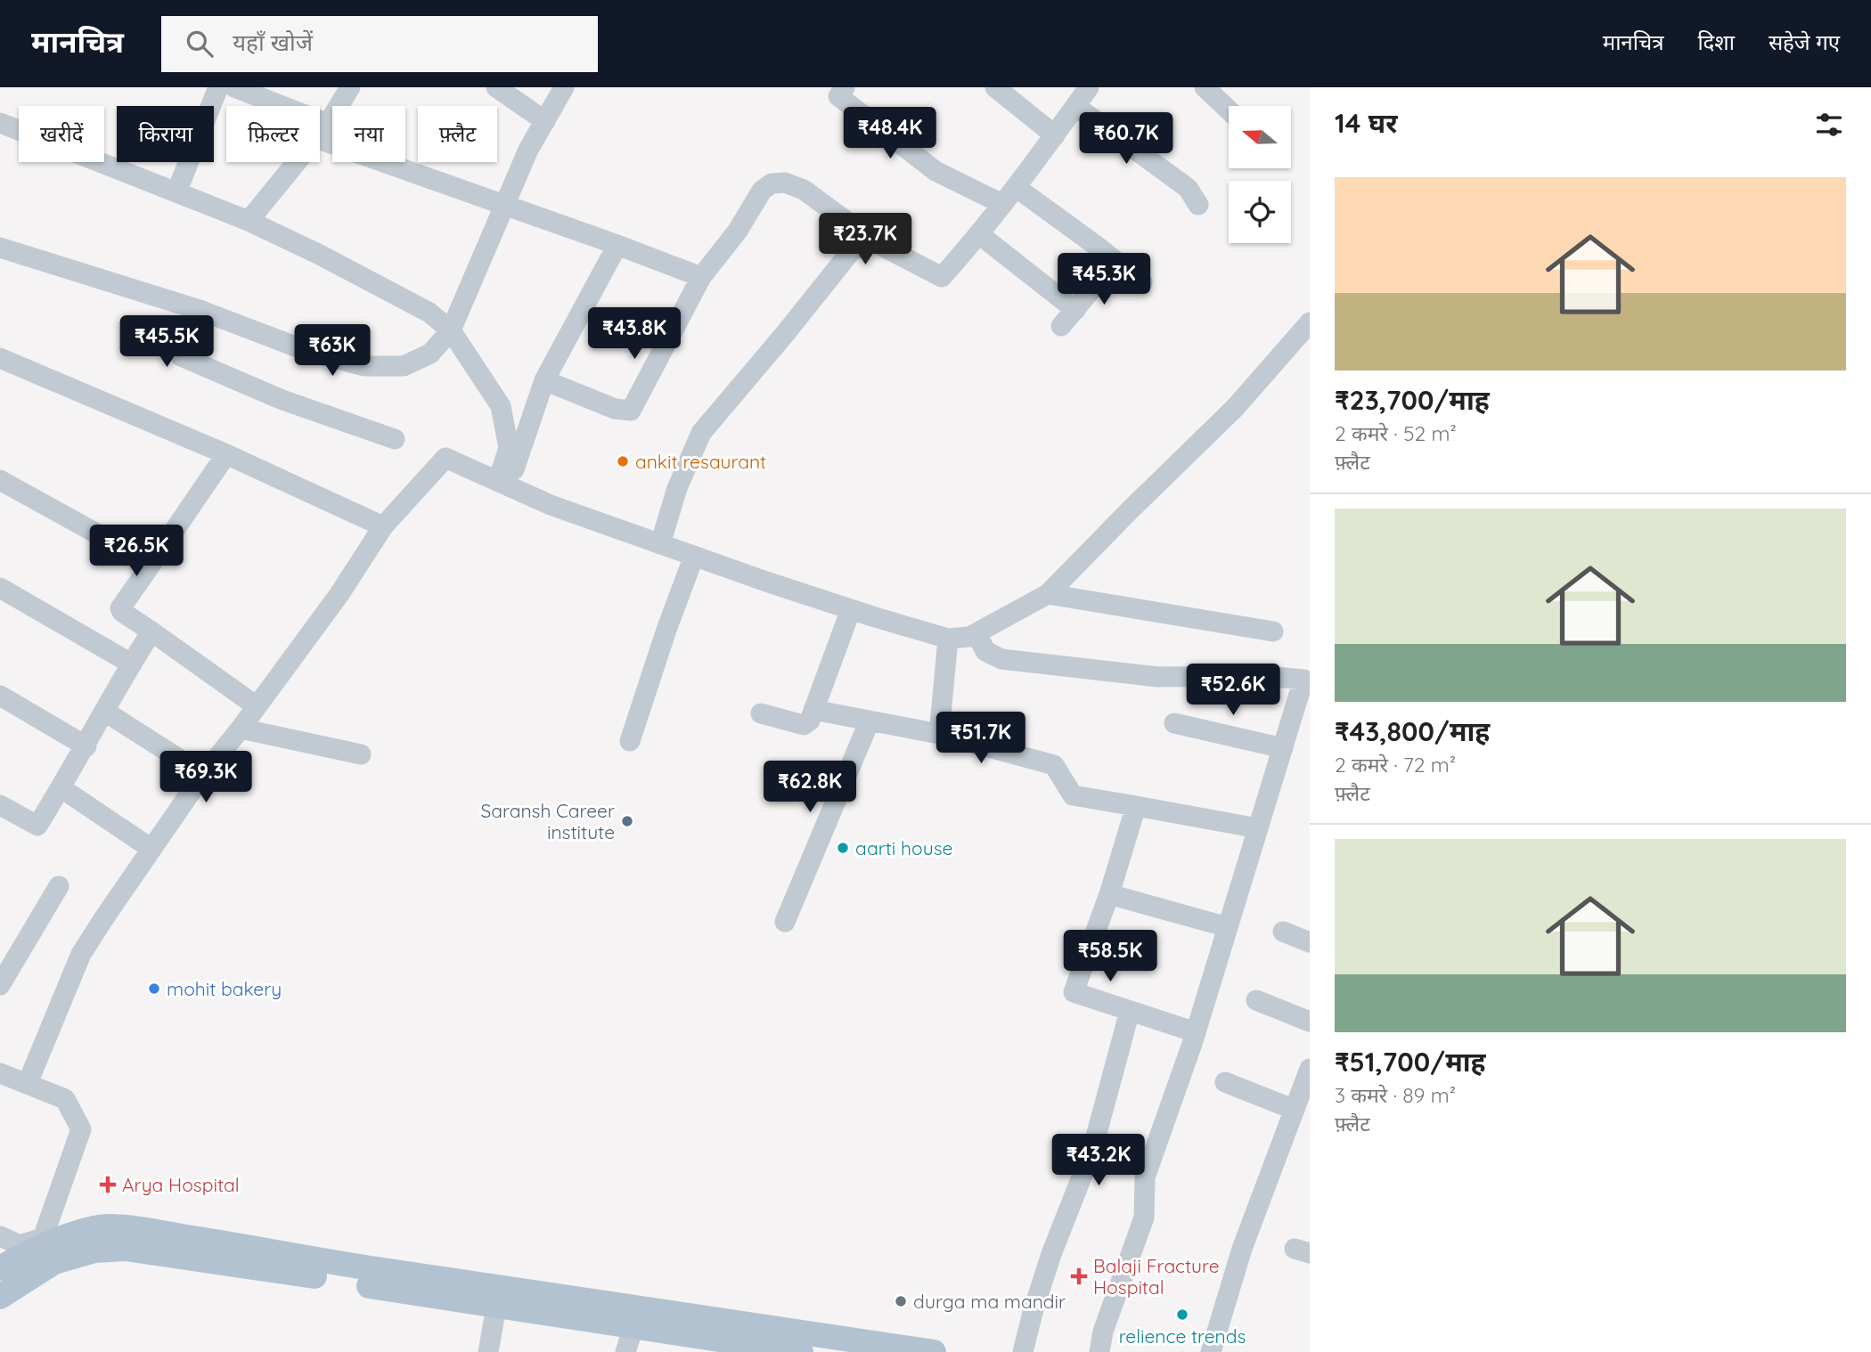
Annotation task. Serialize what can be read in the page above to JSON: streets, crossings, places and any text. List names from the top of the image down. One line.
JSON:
{"places":{"other":["ankit resaurant","Saransh Career institute","aarti house","mohit bakery","durga ma mandir","relience trends"],"health":["Arya Hospital","Balaji Fracture Hospital"]},"north":"left","page":{"header":"मानचित्र","search":"यहाँ खोजें","nav":["मानचित्र","दिशा","सहेजे गए"],"heading":"14 घर","chip":["खरीदें","किराया","फ़िल्टर","नया","फ़्लैट"],"price":["₹48.4K","₹60.7K","₹23.7K","₹45.3K","₹43.8K","₹45.5K","₹63K","₹26.5K","₹52.6K","₹51.7K","₹69.3K","₹62.8K","₹58.5K","₹43.2K"],"list":[{"name":"₹23,700/माह","note":"2 कमरे · 52 m² · फ़्लैट"},{"name":"₹43,800/माह","note":"2 कमरे · 72 m² · फ़्लैट"},{"name":"₹51,700/माह","note":"3 कमरे · 89 m² · फ़्लैट"}]}}
